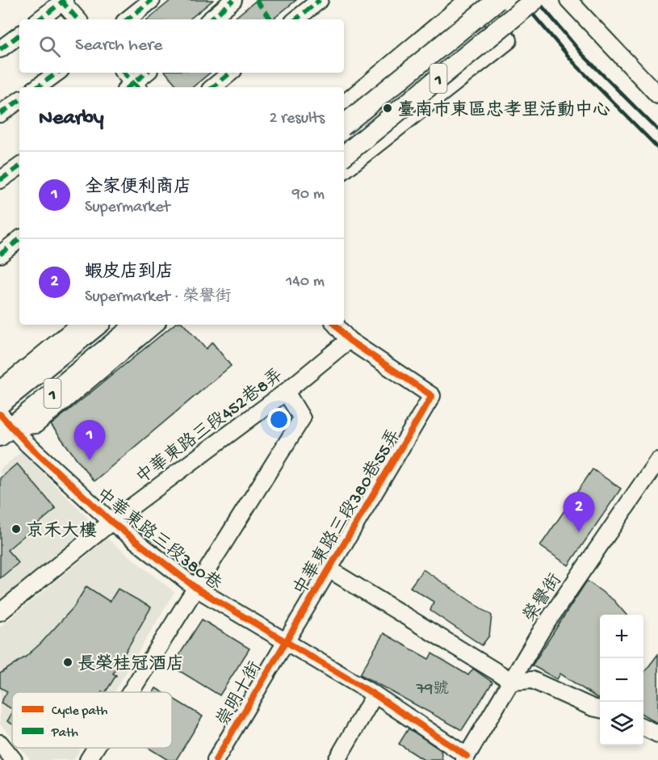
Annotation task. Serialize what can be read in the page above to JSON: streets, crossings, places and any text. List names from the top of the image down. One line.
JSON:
{"streets":{"main road":["1"],"street":["中華東路三段452巷8弄","中華東路三段380巷55弄","中華東路三段380巷","榮譽街","崇明十街"]},"crossings":[["1","中華東路三段380巷"],["中華東路三段452巷8弄","中華東路三段380巷55弄"],["中華東路三段452巷8弄","中華東路三段380巷"],["中華東路三段380巷55弄","中華東路三段380巷"],["中華東路三段380巷55弄","崇明十街"],["中華東路三段380巷","榮譽街"],["中華東路三段380巷","崇明十街"]],"places":["臺南市東區忠孝里活動中心","京禾大樓","長榮桂冠酒店"],"house_numbers":["79號"],"legend":["Cycle path","Path"],"page":{"search":"Search here","heading":["Nearby","2 results"],"list":[{"mark":"1","name":"全家便利商店","note":"Supermarket","value":"90 m"},{"mark":"2","name":"蝦皮店到店","note":"Supermarket · 榮譽街","value":"140 m"}],"pins":["1","2"],"map_buttons":["+","−"]}}
